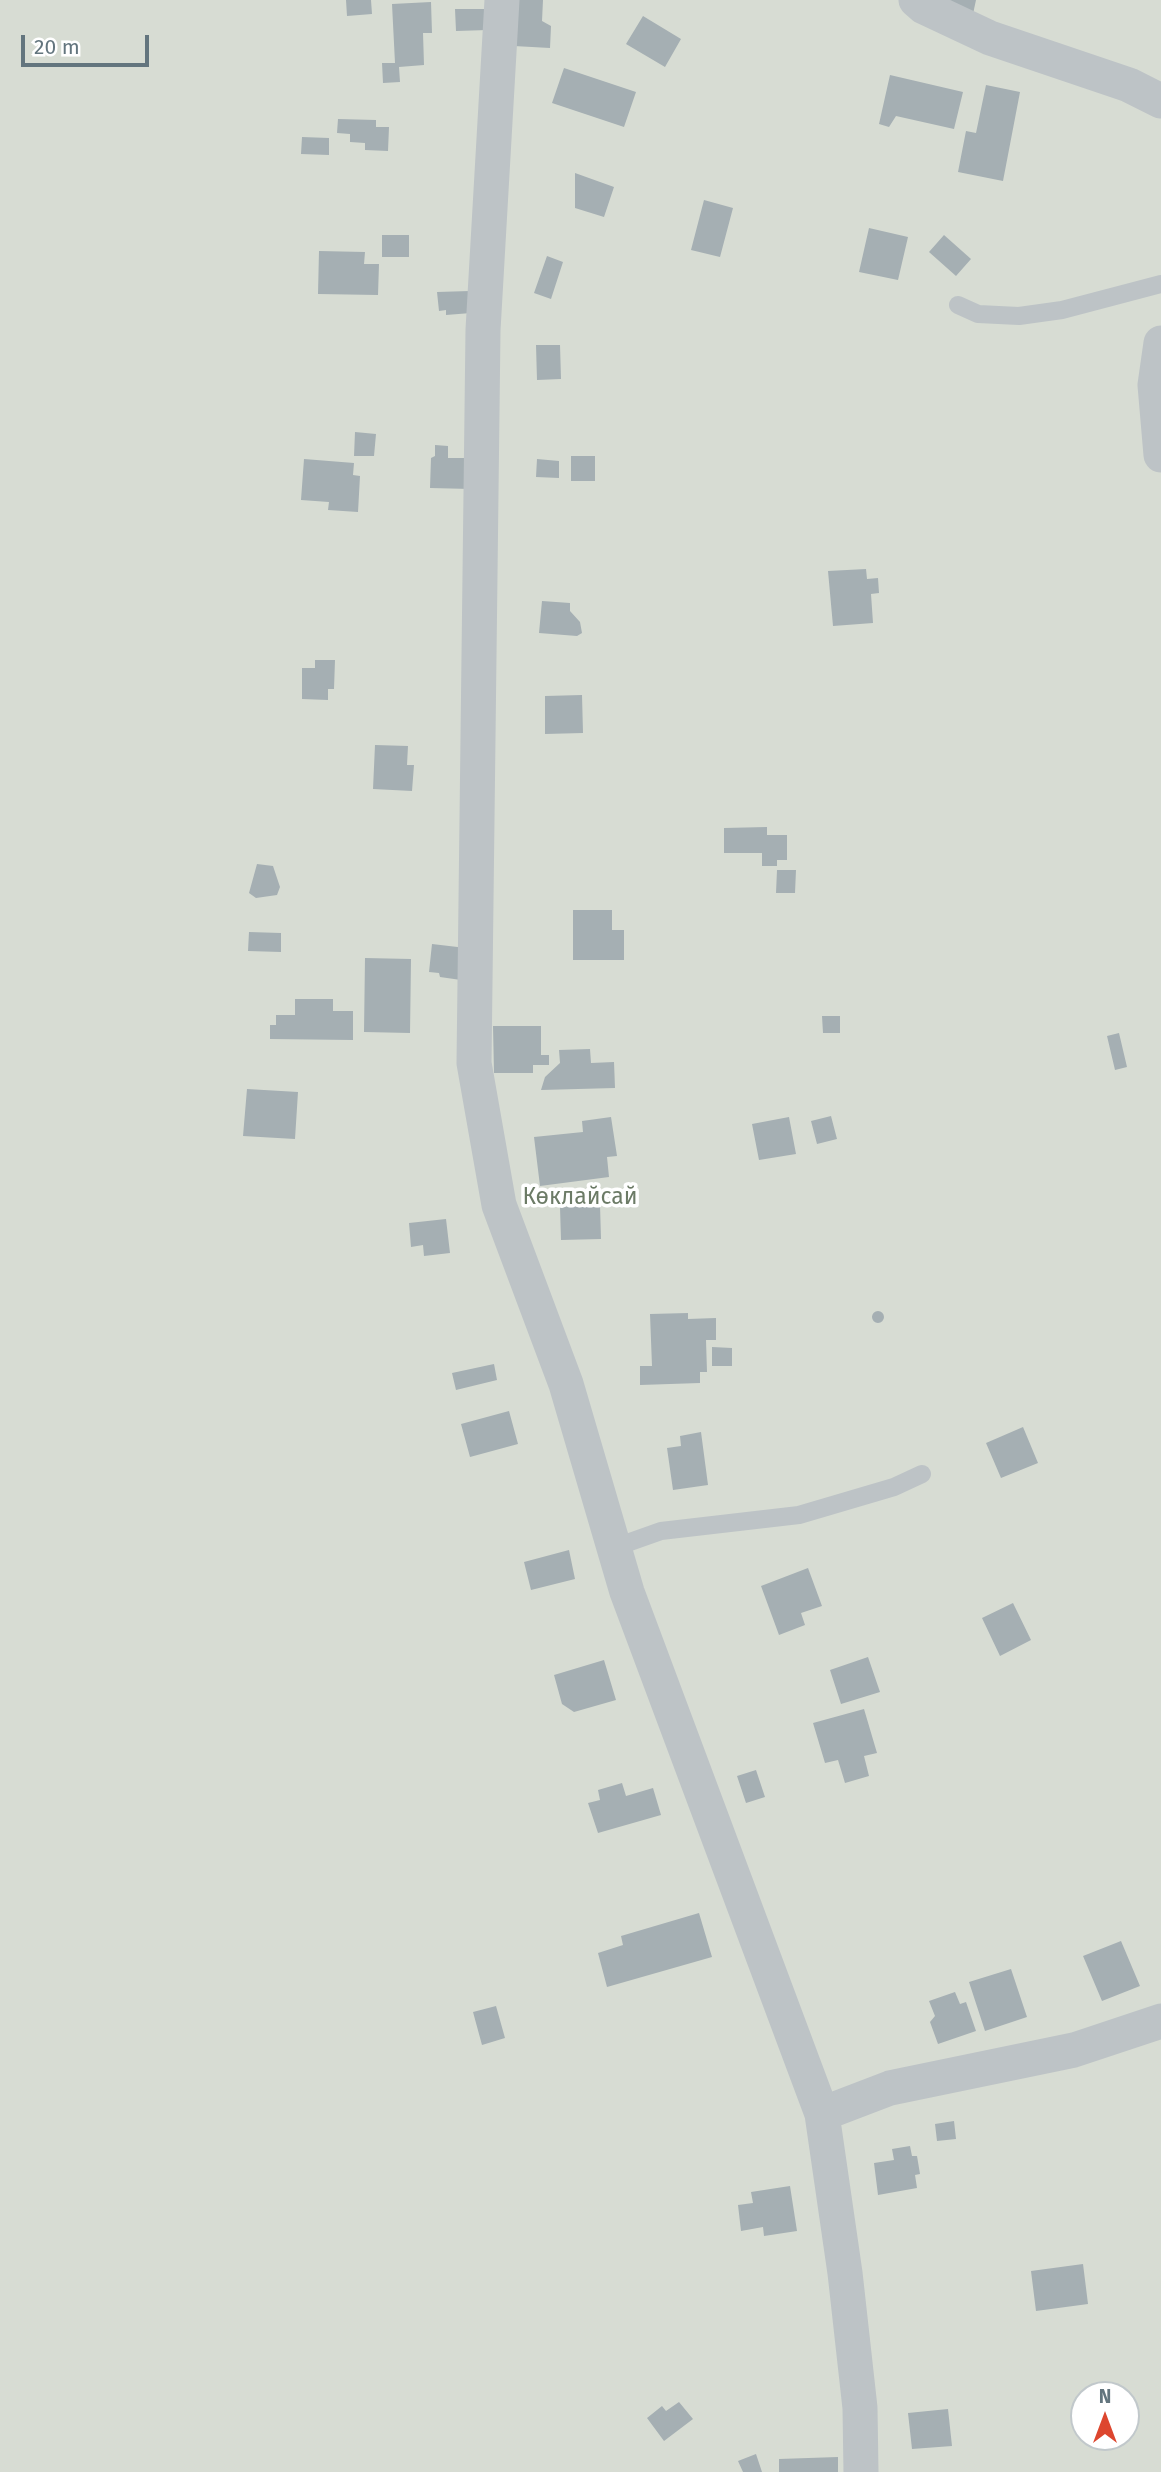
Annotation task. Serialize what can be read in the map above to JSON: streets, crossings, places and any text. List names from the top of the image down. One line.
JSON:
{"parks":["Көклайсай"],"scale_bar":"20 m","north":"top"}
